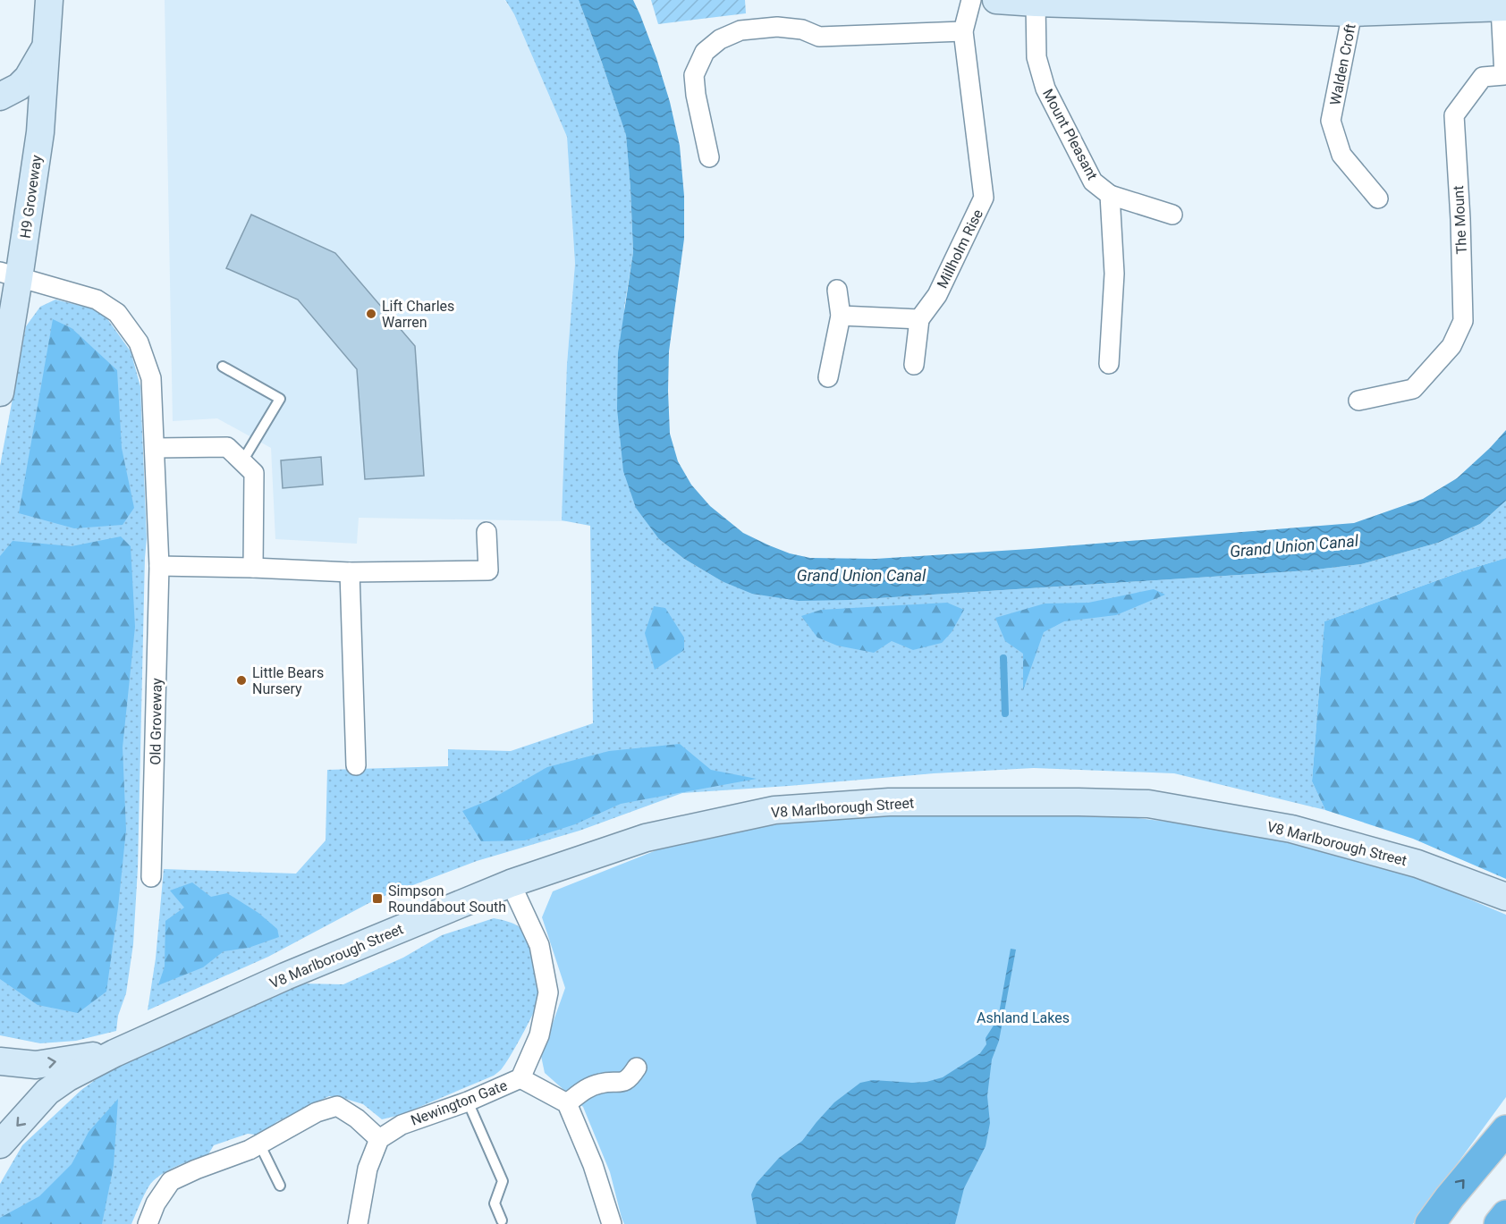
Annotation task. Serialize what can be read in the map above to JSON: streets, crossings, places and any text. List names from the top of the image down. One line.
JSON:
{"streets":{"street":["Walden Croft","Mount Pleasant","H9 Groveway","The Mount","Millholm Rise","Old Groveway","V8 Marlborough Street","Newington Gate"]},"crossings":[["H9 Groveway","Old Groveway"],["V8 Marlborough Street","Newington Gate"]],"water":["Grand Union Canal"],"parks":["Ashland Lakes"],"places":{"other":["Lift Charles Warren","Little Bears Nursery"],"transit":["Simpson Roundabout South"]}}
